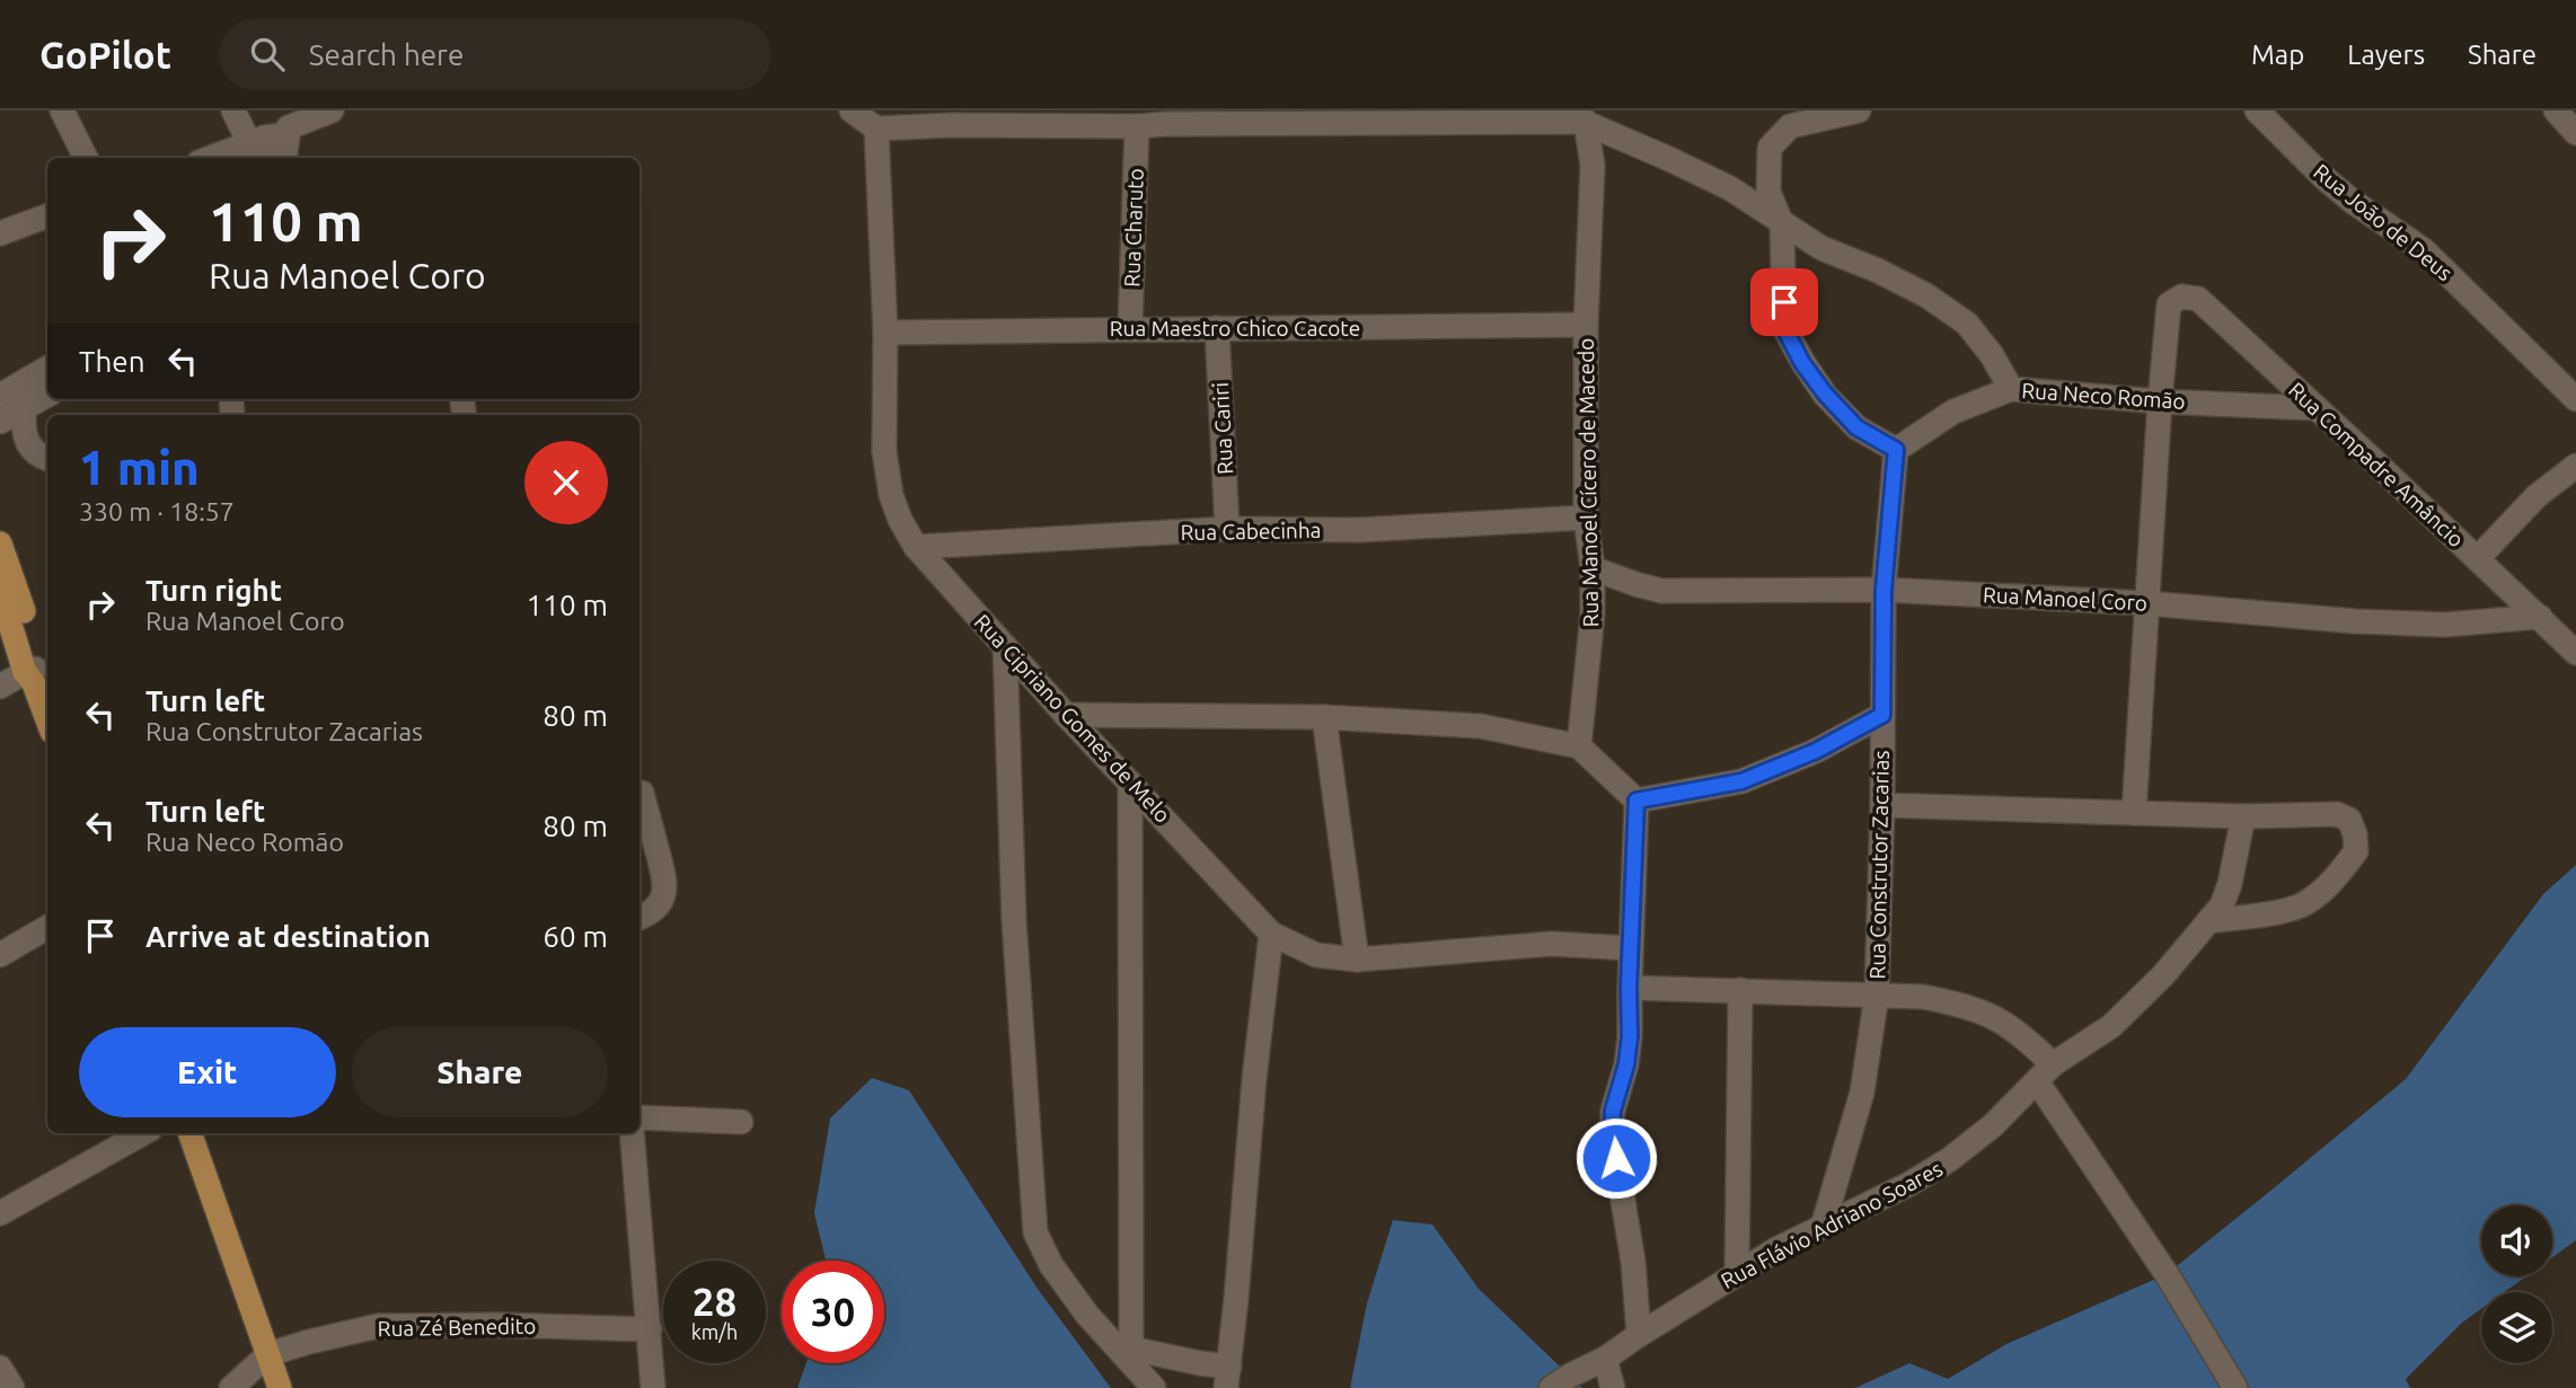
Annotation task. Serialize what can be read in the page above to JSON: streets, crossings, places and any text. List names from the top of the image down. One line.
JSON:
{"streets":{"street":["Rua João de Deus","Rua Charuto","Rua Maestro Chico Cacote","Rua Neco Romão","Rua Cariri","Rua Compadre Amâncio","Rua Manoel Cícero de Macedo","Rua Cabecinha","Rua Manoel Coro","Rua Cipriano Gomes de Melo","Rua Construtor Zacarias","Rua Flávio Adriano Soares","Rua Zé Benedito"]},"crossings":[["Rua Charuto","Rua Maestro Chico Cacote"],["Rua Maestro Chico Cacote","Rua Cariri"],["Rua Maestro Chico Cacote","Rua Manoel Cícero de Macedo"],["Rua Maestro Chico Cacote","Rua Cipriano Gomes de Melo"],["Rua Neco Romão","Rua Compadre Amâncio"],["Rua Neco Romão","Rua Construtor Zacarias"],["Rua Cariri","Rua Cabecinha"],["Rua Compadre Amâncio","Rua Manoel Coro"],["Rua Manoel Cícero de Macedo","Rua Cabecinha"],["Rua Manoel Cícero de Macedo","Rua Manoel Coro"],["Rua Cabecinha","Rua Cipriano Gomes de Melo"],["Rua Manoel Coro","Rua Construtor Zacarias"],["Rua Construtor Zacarias","Rua Flávio Adriano Soares"]],"page":{"header":"GoPilot","search":"Search here","nav":["Map","Layers","Share"],"turn":["110 m","Rua Manoel Coro"],"then":"Then","heading":["1 min","330 m · 18:57"],"list":[{"name":"Turn right","note":"Rua Manoel Coro","value":"110 m"},{"name":"Turn left","note":"Rua Construtor Zacarias","value":"80 m"},{"name":"Turn left","note":"Rua Neco Romão","value":"80 m"},{"name":"Arrive at destination","value":"60 m"}],"buttons":["Exit","Share"],"speed":"28 km/h","limit":"30"}}
